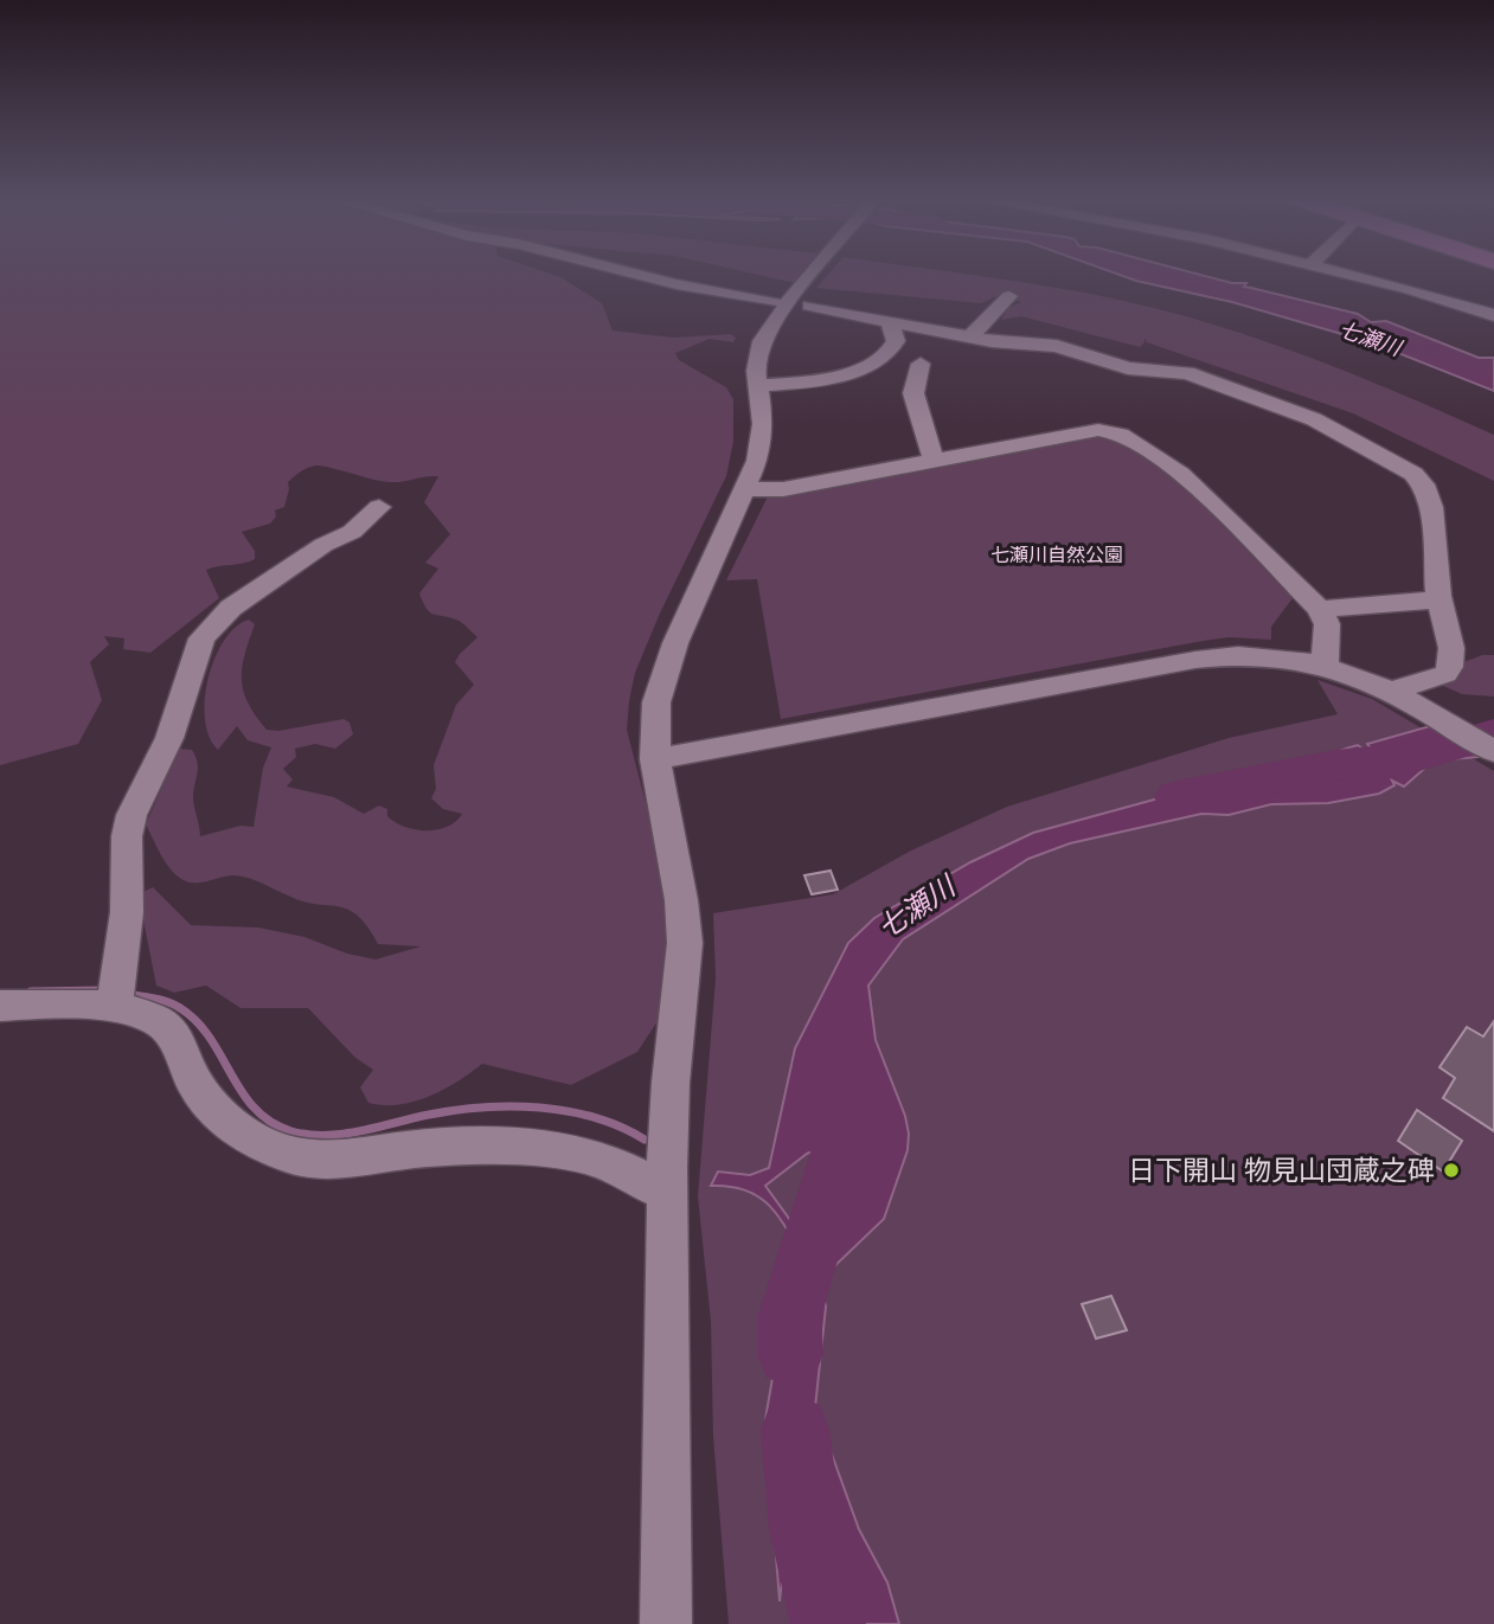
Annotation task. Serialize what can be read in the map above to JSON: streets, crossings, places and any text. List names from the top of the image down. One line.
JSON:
{"water":["七瀬川"],"parks":["七瀬川自然公園"],"places":["日下開山 物見山団蔵之碑"]}
